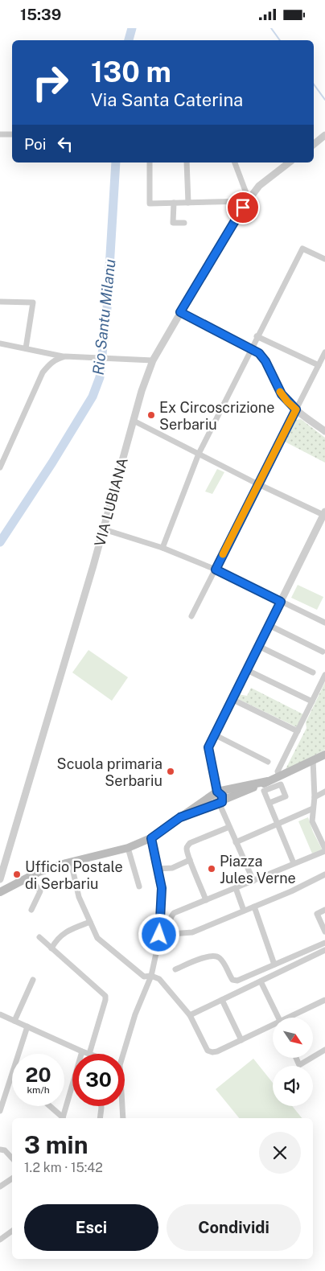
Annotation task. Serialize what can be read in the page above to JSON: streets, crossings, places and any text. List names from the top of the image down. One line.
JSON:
{"streets":{"street":["VIA LUBIANA"]},"water":["Rio Santu Milanu"],"places":["Ex Circoscrizione Serbariu","Scuola primaria Serbariu","Piazza Jules Verne","Ufficio Postale di Serbariu"],"north":"bottom right","page":{"status":"15:39","turn":["130 m","Via Santa Caterina"],"then":"Poi","speed":"20 km/h","limit":"30","heading":["3 min","1.2 km · 15:42"],"buttons":["Esci","Condividi"]}}
